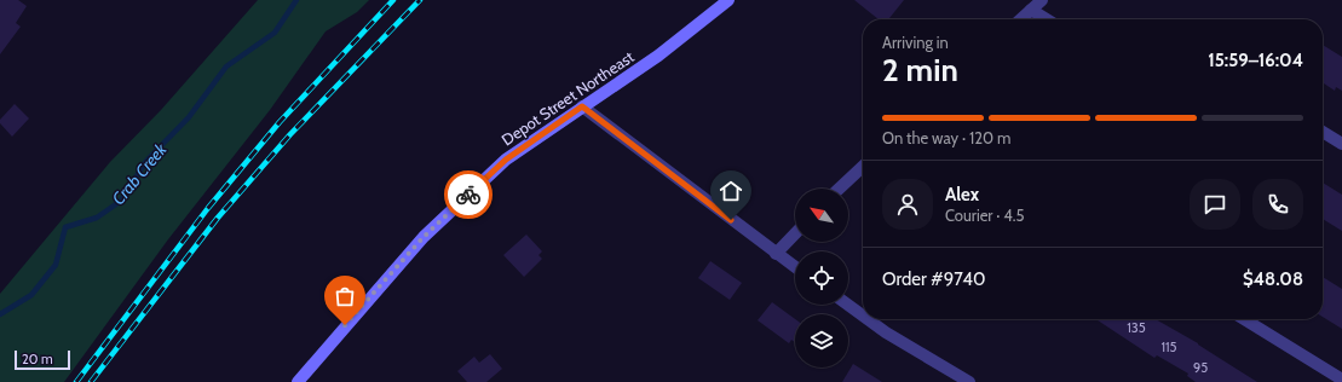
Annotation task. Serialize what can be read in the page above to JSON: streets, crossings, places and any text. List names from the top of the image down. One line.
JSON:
{"streets":{"main road":["Depot Street Northeast"]},"water":["Crab Creek"],"house_numbers":["135","115","95"],"scale_bar":"20 m","north":"top left","page":{"heading":["2 min","Arriving in","15:59–16:04"],"panel":["Alex","Courier · 4.5","Order #9740","$48.08"],"bar":"On the way · 120 m","scale":"20 m"}}
